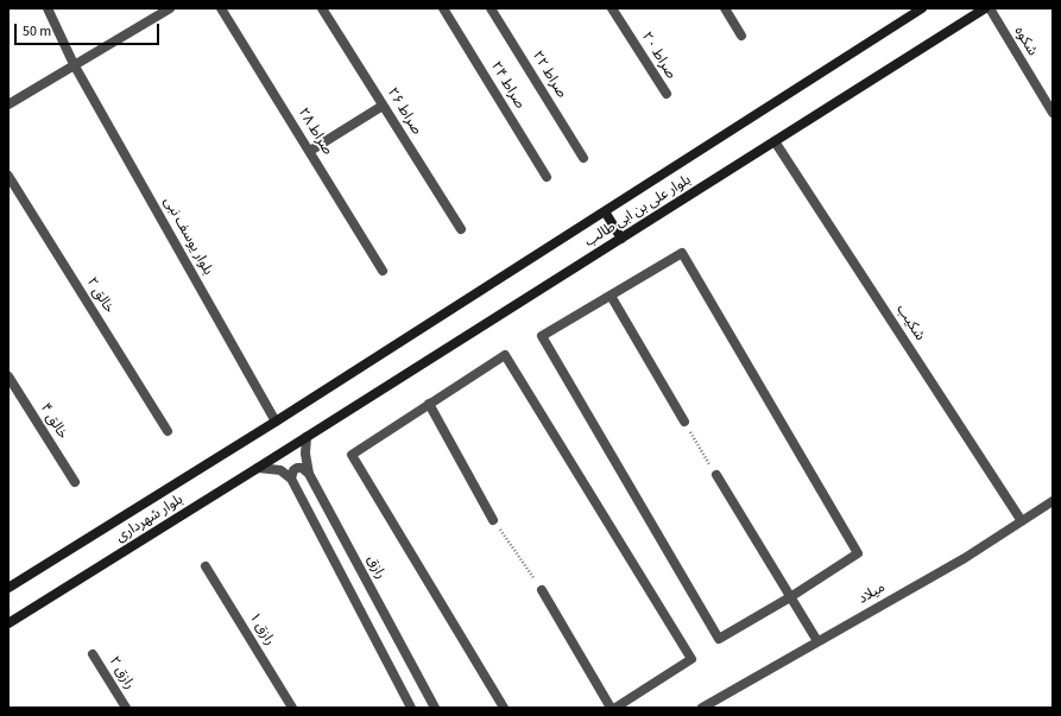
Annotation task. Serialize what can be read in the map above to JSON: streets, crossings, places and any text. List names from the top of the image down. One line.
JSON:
{"streets":{"main road":["بلوار علی بن ابی طالب","بلوار شهرداری"],"street":["شکوه","صراط ۲۰","صراط ۲۲","صراط ۲۴","صراط ۲۶","صراط ۲۸","بلوار یوسف نبی","خالق ۲","شکیب","خالق ۴","رازق","میلاد","رازق ۱","رازق ۲"]},"crossings":[["بلوار علی بن ابی طالب","بلوار یوسف نبی"],["بلوار علی بن ابی طالب","شکیب"],["بلوار علی بن ابی طالب","بلوار شهرداری"],["بلوار علی بن ابی طالب","رازق"],["بلوار یوسف نبی","بلوار شهرداری"],["شکیب","میلاد"],["بلوار شهرداری","رازق"]],"scale_bar":"50 m"}
